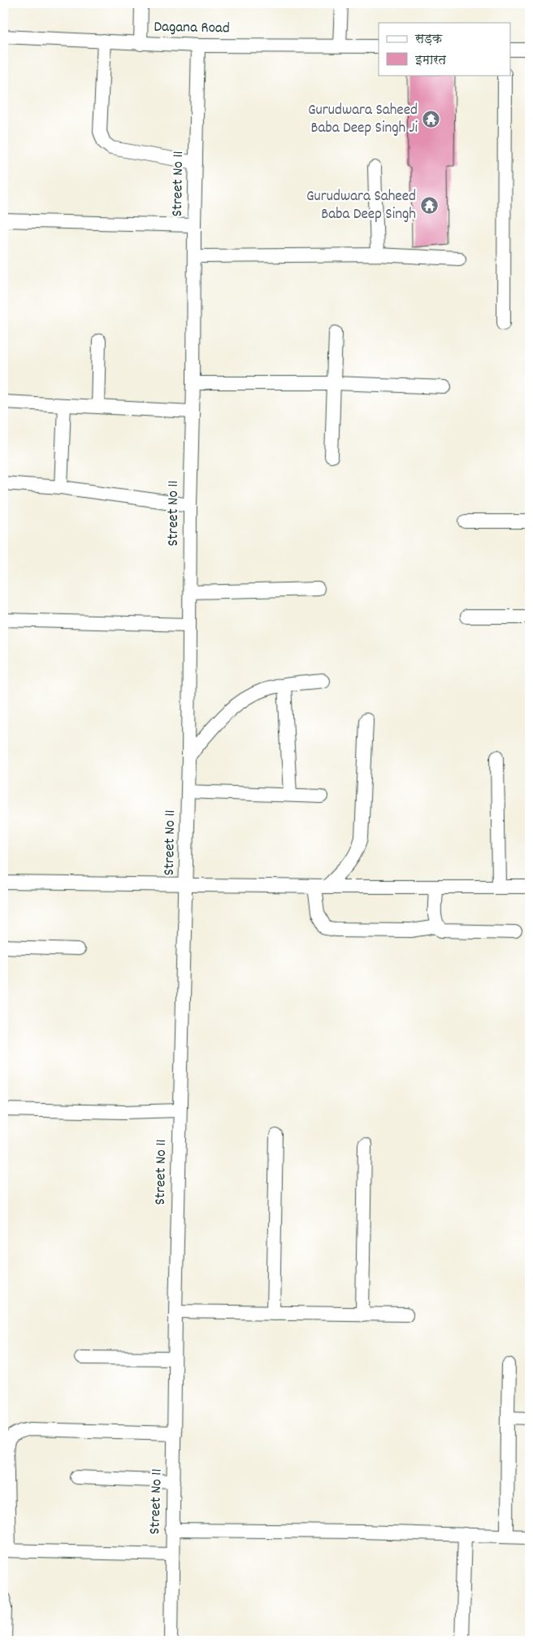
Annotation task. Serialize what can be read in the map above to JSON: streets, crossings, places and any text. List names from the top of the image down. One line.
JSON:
{"streets":{"street":["Dagana Road","Street No 11"]},"crossings":[["Dagana Road","Street No 11"]],"places":{"temple":["Gurudwara Saheed Baba Deep Singh Ji","Gurudwara Saheed Baba Deep Singh"]},"legend":["सड़क","इमारत"]}
